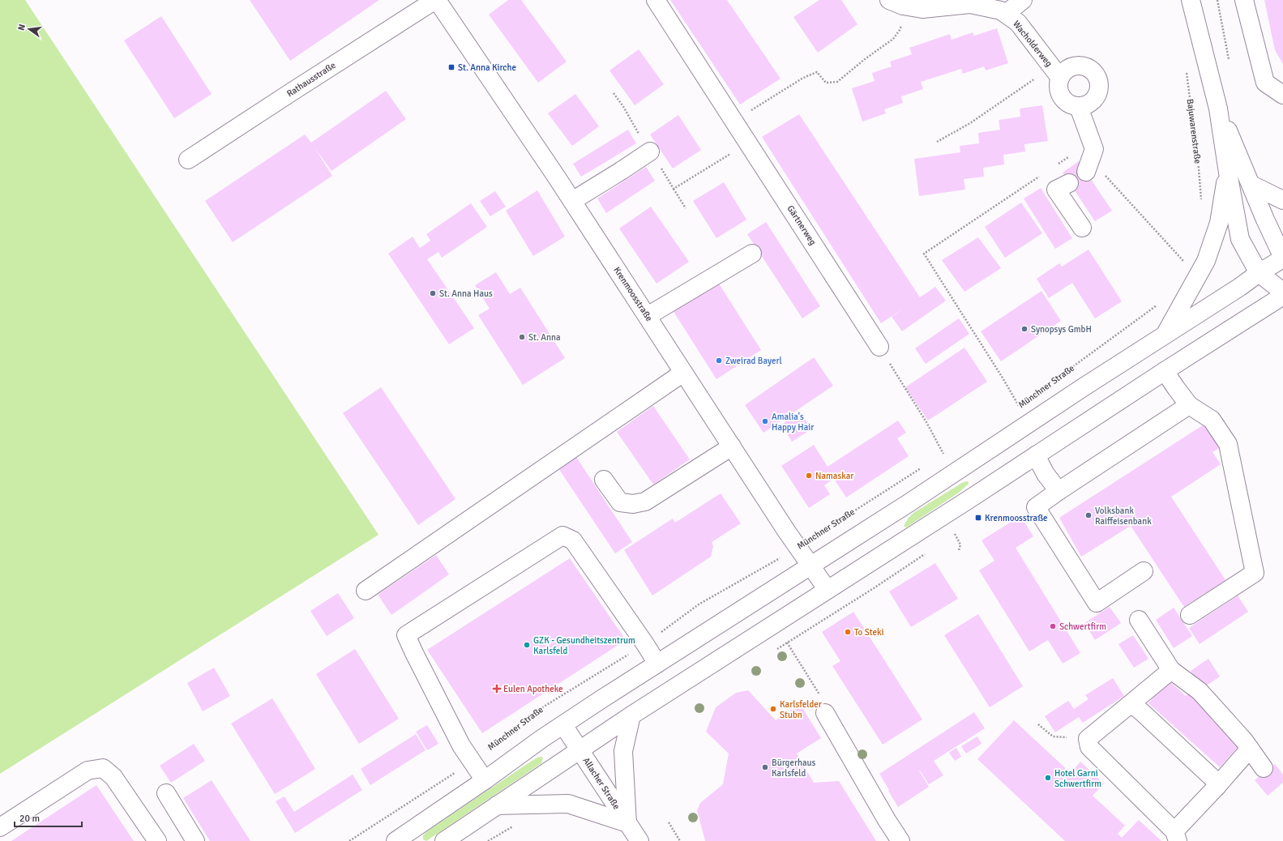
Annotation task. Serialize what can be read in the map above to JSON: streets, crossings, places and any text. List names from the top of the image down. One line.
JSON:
{"streets":{"main road":["Wacholderweg","Rathausstraße","Gärtnerweg","Krenmoosstraße","Allacher Straße"],"path":["Bajuwarenstraße","Münchner Straße"]},"crossings":[["Rathausstraße","Krenmoosstraße"],["Krenmoosstraße","Münchner Straße"]],"places":{"transit":["St. Anna Kirche","Krenmoosstraße"],"other":["St. Anna Haus","Synopsys GmbH","St. Anna","Zweirad Bayerl","Amalia's Happy Hair","Namaskar","Volksbank Raiffeisenbank","Schwertfirm","To Steki","GZK - Gesundheitszentrum Karlsfeld","Karlsfelder Stubn","Bürgerhaus Karlsfeld","Hotel Garni Schwertfirm"],"health":["Eulen Apotheke"]},"scale_bar":"20 m","north":"left"}
